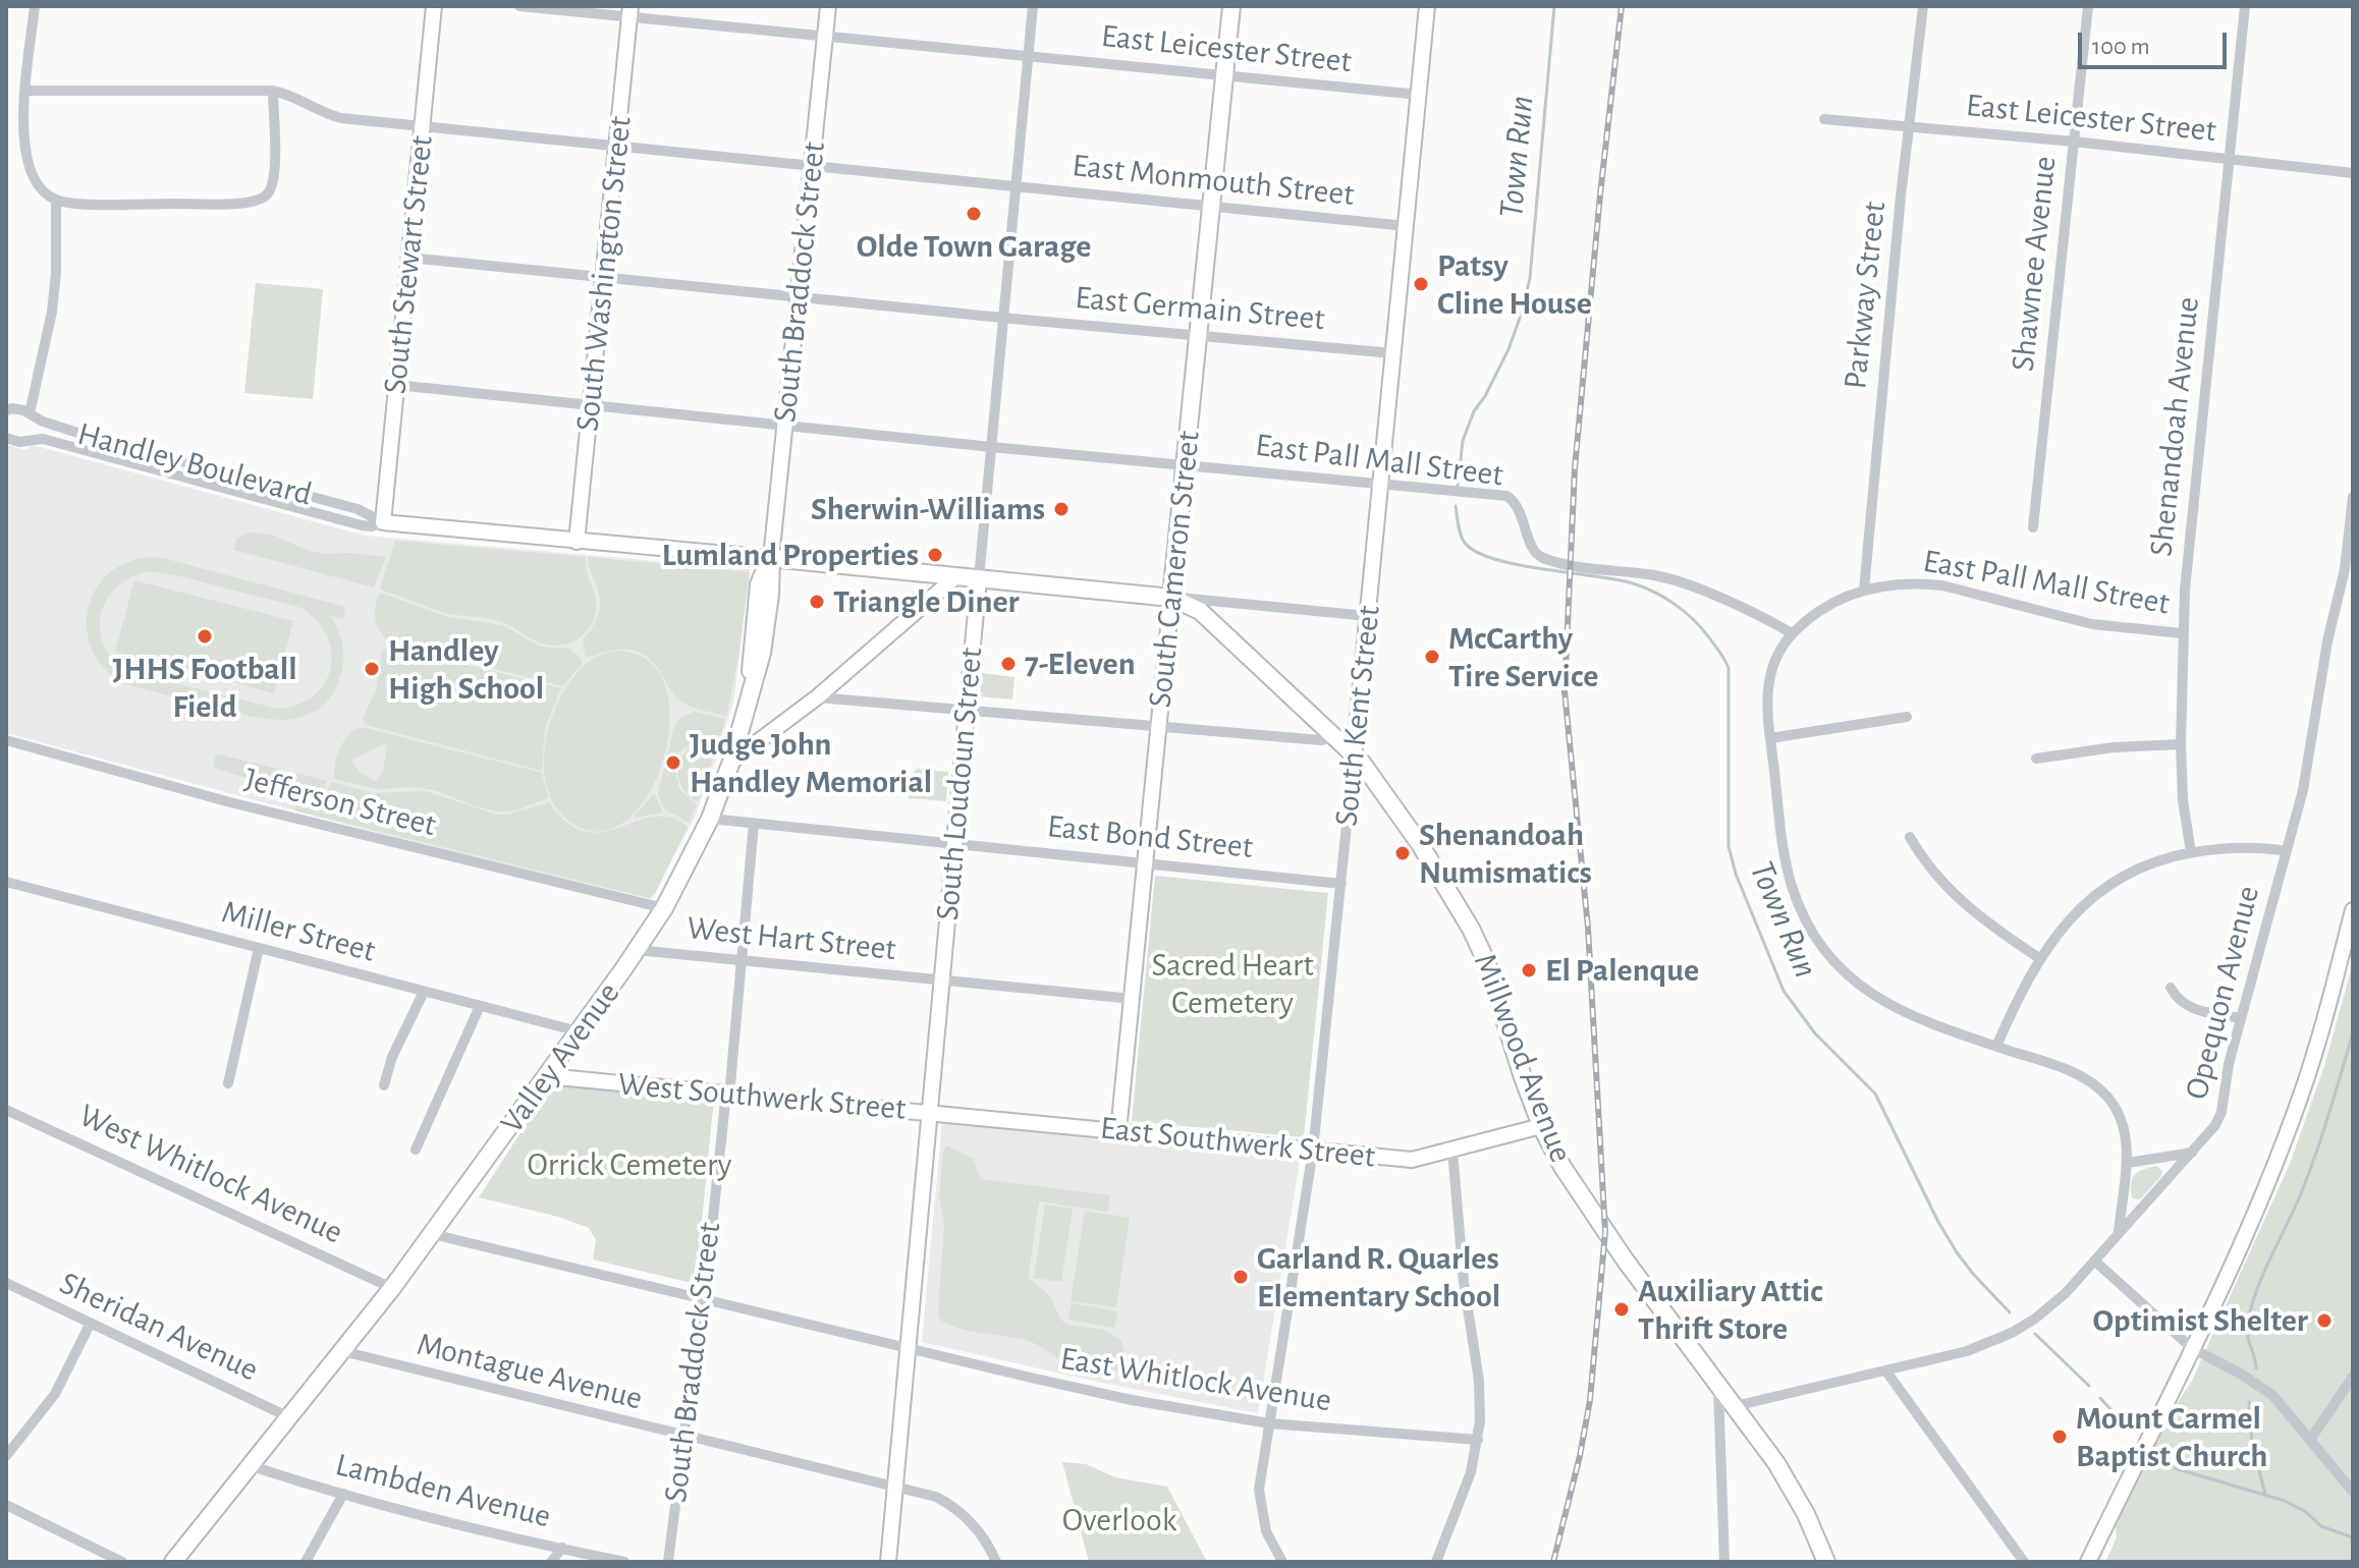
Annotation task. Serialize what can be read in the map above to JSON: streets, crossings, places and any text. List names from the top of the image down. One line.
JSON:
{"streets":{"main road":["South Braddock Street","South Cameron Street","Valley Avenue","Millwood Avenue"],"street":["East Leicester Street","East Monmouth Street","Shawnee Avenue","South Stewart Street","South Washington Street","Parkway Street","East Germain Street","Shenandoah Avenue","East Pall Mall Street","Handley Boulevard","South Kent Street","South Loudoun Street","Jefferson Street","East Bond Street","Miller Street","West Hart Street","Opequon Avenue","West Southwerk Street","East Southwerk Street","West Whitlock Avenue","Sheridan Avenue","Montague Avenue","East Whitlock Avenue","Lambden Avenue"]},"crossings":[["East Leicester Street","Shawnee Avenue"],["East Leicester Street","South Washington Street"],["East Leicester Street","South Braddock Street"],["East Leicester Street","Parkway Street"],["East Leicester Street","Shenandoah Avenue"],["East Leicester Street","South Cameron Street"],["East Leicester Street","South Kent Street"],["East Leicester Street","South Loudoun Street"],["East Monmouth Street","South Stewart Street"],["East Monmouth Street","South Washington Street"],["East Monmouth Street","South Braddock Street"],["East Monmouth Street","South Cameron Street"],["East Monmouth Street","South Kent Street"],["East Monmouth Street","South Loudoun Street"],["South Stewart Street","East Germain Street"],["South Stewart Street","East Pall Mall Street"],["South Stewart Street","Handley Boulevard"],["South Washington Street","East Germain Street"],["South Washington Street","East Pall Mall Street"],["South Washington Street","Handley Boulevard"],["South Braddock Street","East Germain Street"],["South Braddock Street","East Pall Mall Street"],["South Braddock Street","Handley Boulevard"],["South Braddock Street","East Bond Street"],["South Braddock Street","West Hart Street"],["South Braddock Street","Valley Avenue"],["South Braddock Street","West Southwerk Street"],["South Braddock Street","Montague Avenue"],["Parkway Street","East Pall Mall Street"],["East Germain Street","South Cameron Street"],["East Germain Street","South Kent Street"],["East Germain Street","South Loudoun Street"],["Shenandoah Avenue","East Pall Mall Street"],["East Pall Mall Street","South Cameron Street"],["East Pall Mall Street","South Kent Street"],["East Pall Mall Street","South Loudoun Street"],["South Cameron Street","East Bond Street"],["South Cameron Street","West Hart Street"],["South Cameron Street","Millwood Avenue"],["South Cameron Street","East Southwerk Street"],["South Kent Street","East Bond Street"],["South Kent Street","Millwood Avenue"],["South Kent Street","East Southwerk Street"],["South Kent Street","East Whitlock Avenue"],["South Loudoun Street","East Bond Street"],["South Loudoun Street","West Hart Street"],["South Loudoun Street","West Southwerk Street"],["South Loudoun Street","East Southwerk Street"],["South Loudoun Street","Montague Avenue"],["South Loudoun Street","East Whitlock Avenue"],["Jefferson Street","Valley Avenue"],["East Bond Street","Valley Avenue"],["Miller Street","Valley Avenue"],["West Hart Street","Valley Avenue"],["Opequon Avenue","Millwood Avenue"],["Valley Avenue","West Southwerk Street"],["Valley Avenue","West Whitlock Avenue"],["Valley Avenue","Sheridan Avenue"],["Valley Avenue","Montague Avenue"],["Valley Avenue","Lambden Avenue"],["Millwood Avenue","East Southwerk Street"],["West Southwerk Street","East Southwerk Street"]],"water":["Town Run"],"parks":["Sacred Heart Cemetery","Orrick Cemetery","Overlook"],"places":["Olde Town Garage","Patsy Cline House","Sherwin-Williams","Lumland Properties","Triangle Diner","JHHS Football Field","McCarthy Tire Service","7-Eleven","Handley High School","Judge John Handley Memorial","Shenandoah Numismatics","El Palenque","Garland R. Quarles Elementary School","Auxiliary Attic Thrift Store","Optimist Shelter","Mount Carmel Baptist Church"],"scale_bar":"100 m"}
